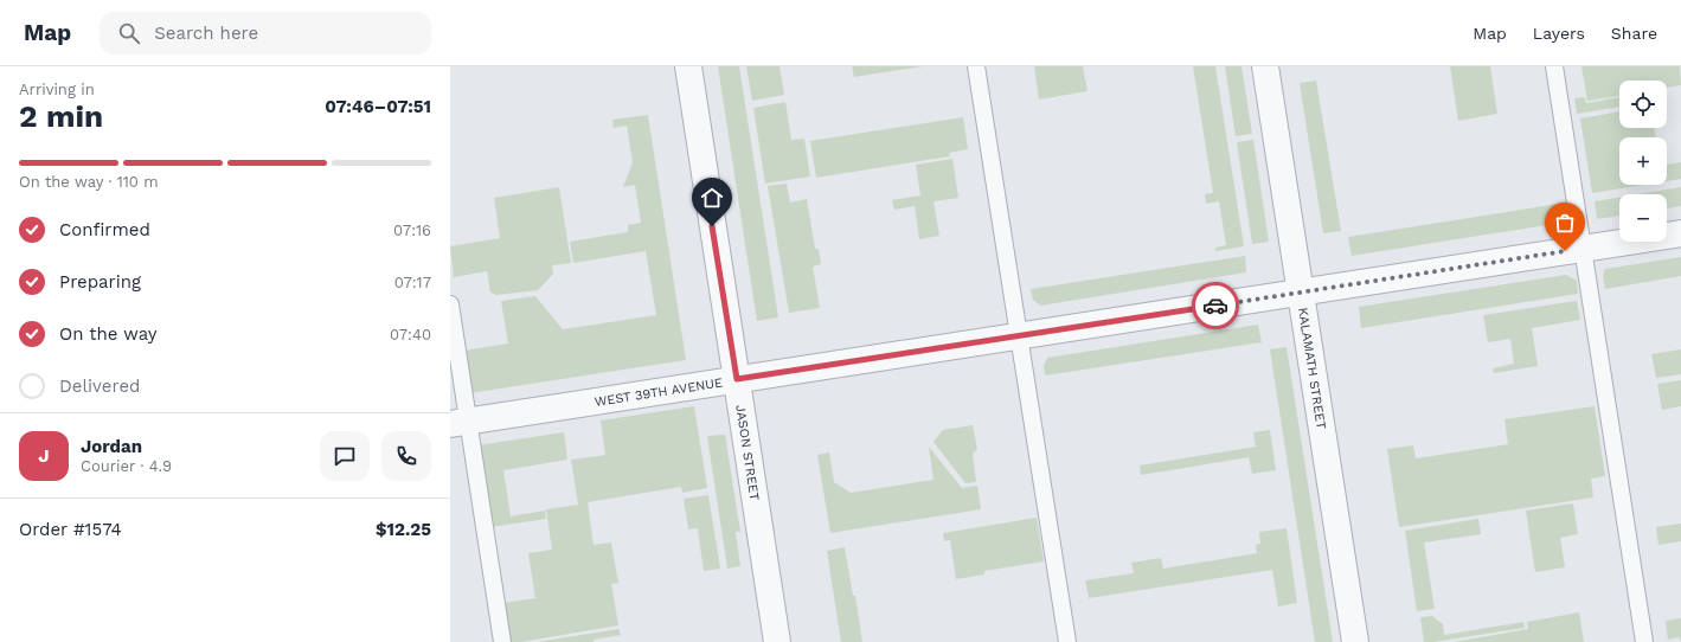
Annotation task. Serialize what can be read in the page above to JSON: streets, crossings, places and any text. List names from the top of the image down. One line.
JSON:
{"streets":{"street":["KALAMATH STREET","WEST 39TH AVENUE","JASON STREET"]},"crossings":[["KALAMATH STREET","WEST 39TH AVENUE"],["WEST 39TH AVENUE","JASON STREET"]],"page":{"header":"Map","search":"Search here","nav":["Map","Layers","Share"],"heading":["2 min","Arriving in","07:46–07:51"],"panel":["Jordan","Courier · 4.9","Order #1574","$12.25"],"map_buttons":["+","−"],"bar":"On the way · 110 m","list":[["Confirmed","07:16"],["Preparing","07:17"],["On the way","07:40"],"Delivered"],"round":"J"}}
